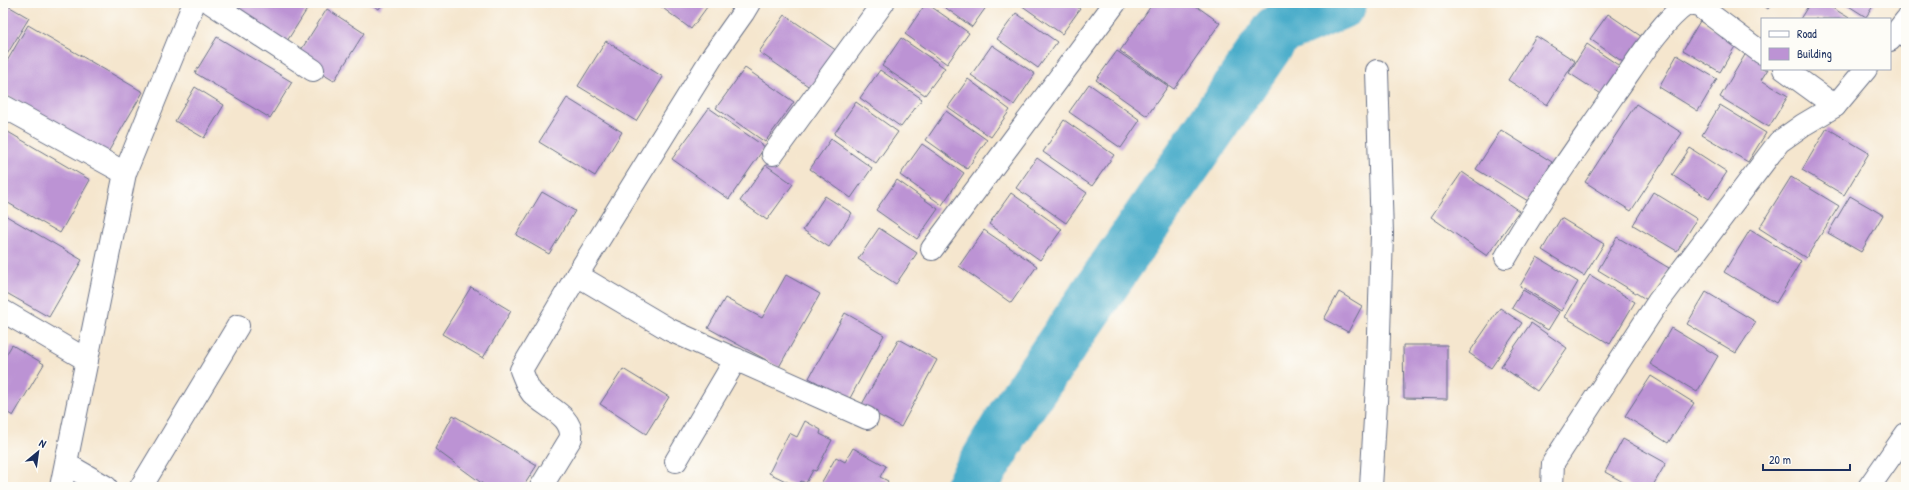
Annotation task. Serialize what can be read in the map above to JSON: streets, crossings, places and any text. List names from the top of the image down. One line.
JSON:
{"legend":["Road","Building"],"scale_bar":"20 m","north":"top right"}
